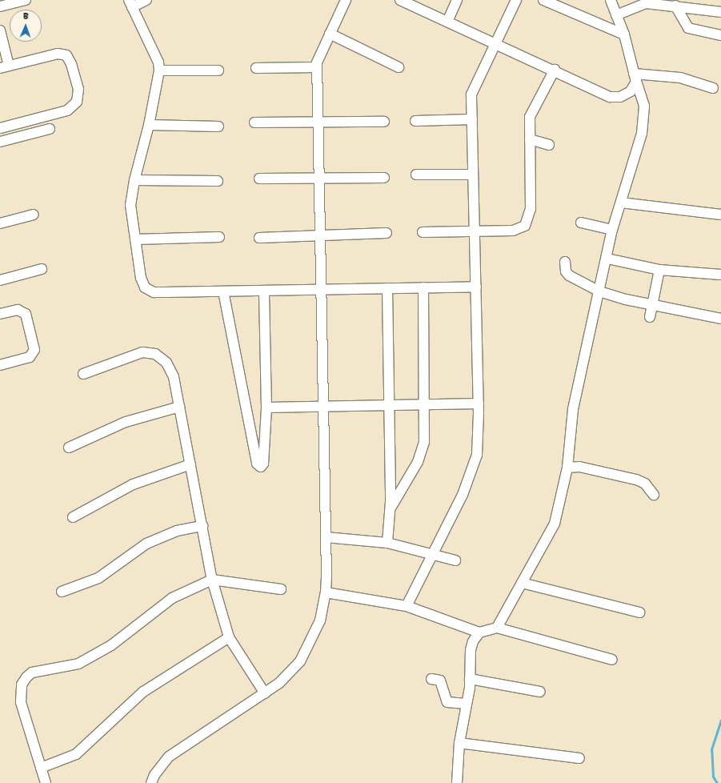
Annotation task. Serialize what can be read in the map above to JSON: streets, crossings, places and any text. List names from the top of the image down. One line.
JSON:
{"north":"top"}
